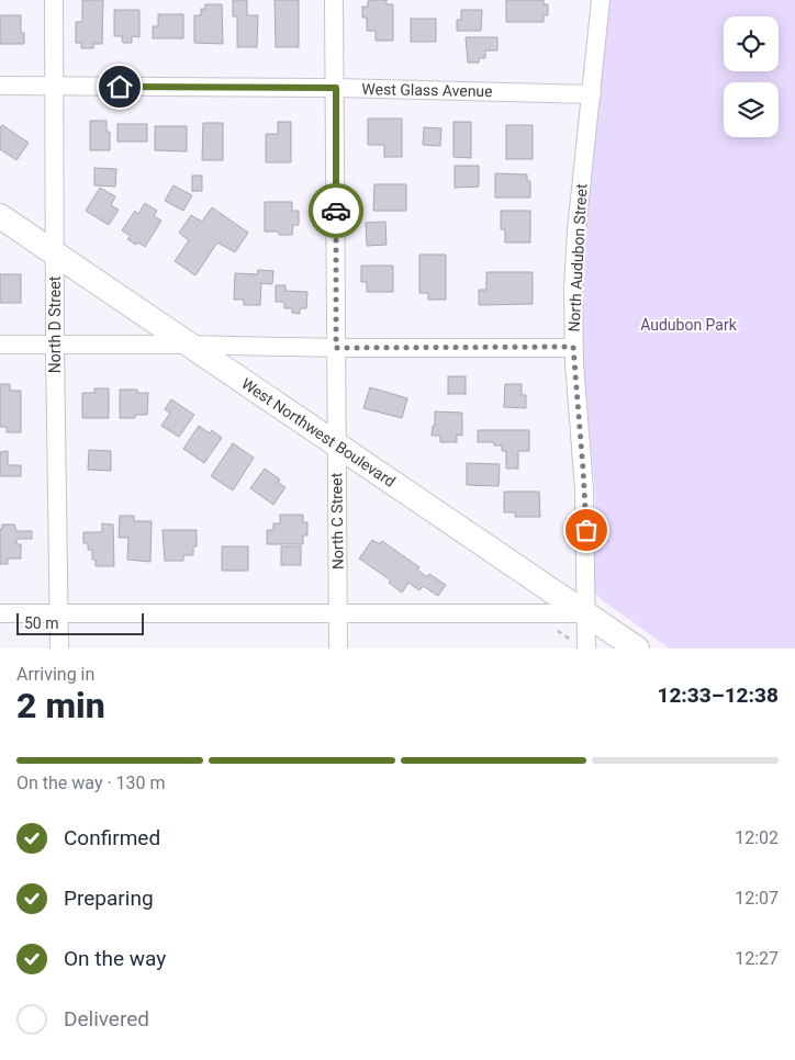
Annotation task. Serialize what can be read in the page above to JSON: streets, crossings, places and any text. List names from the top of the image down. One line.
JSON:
{"streets":{"main road":["West Northwest Boulevard"],"street":["West Glass Avenue","North Audubon Street","North D Street","North C Street"]},"crossings":[["West Glass Avenue","North Audubon Street"],["West Glass Avenue","North D Street"],["West Glass Avenue","North C Street"],["North Audubon Street","West Northwest Boulevard"],["North D Street","West Northwest Boulevard"],["West Northwest Boulevard","North C Street"]],"parks":["Audubon Park"],"scale_bar":"50 m","page":{"scale":"50 m","heading":["2 min","Arriving in","12:33–12:38"],"bar":"On the way · 130 m","list":[["Confirmed","12:02"],["Preparing","12:07"],["On the way","12:27"],"Delivered"]}}
